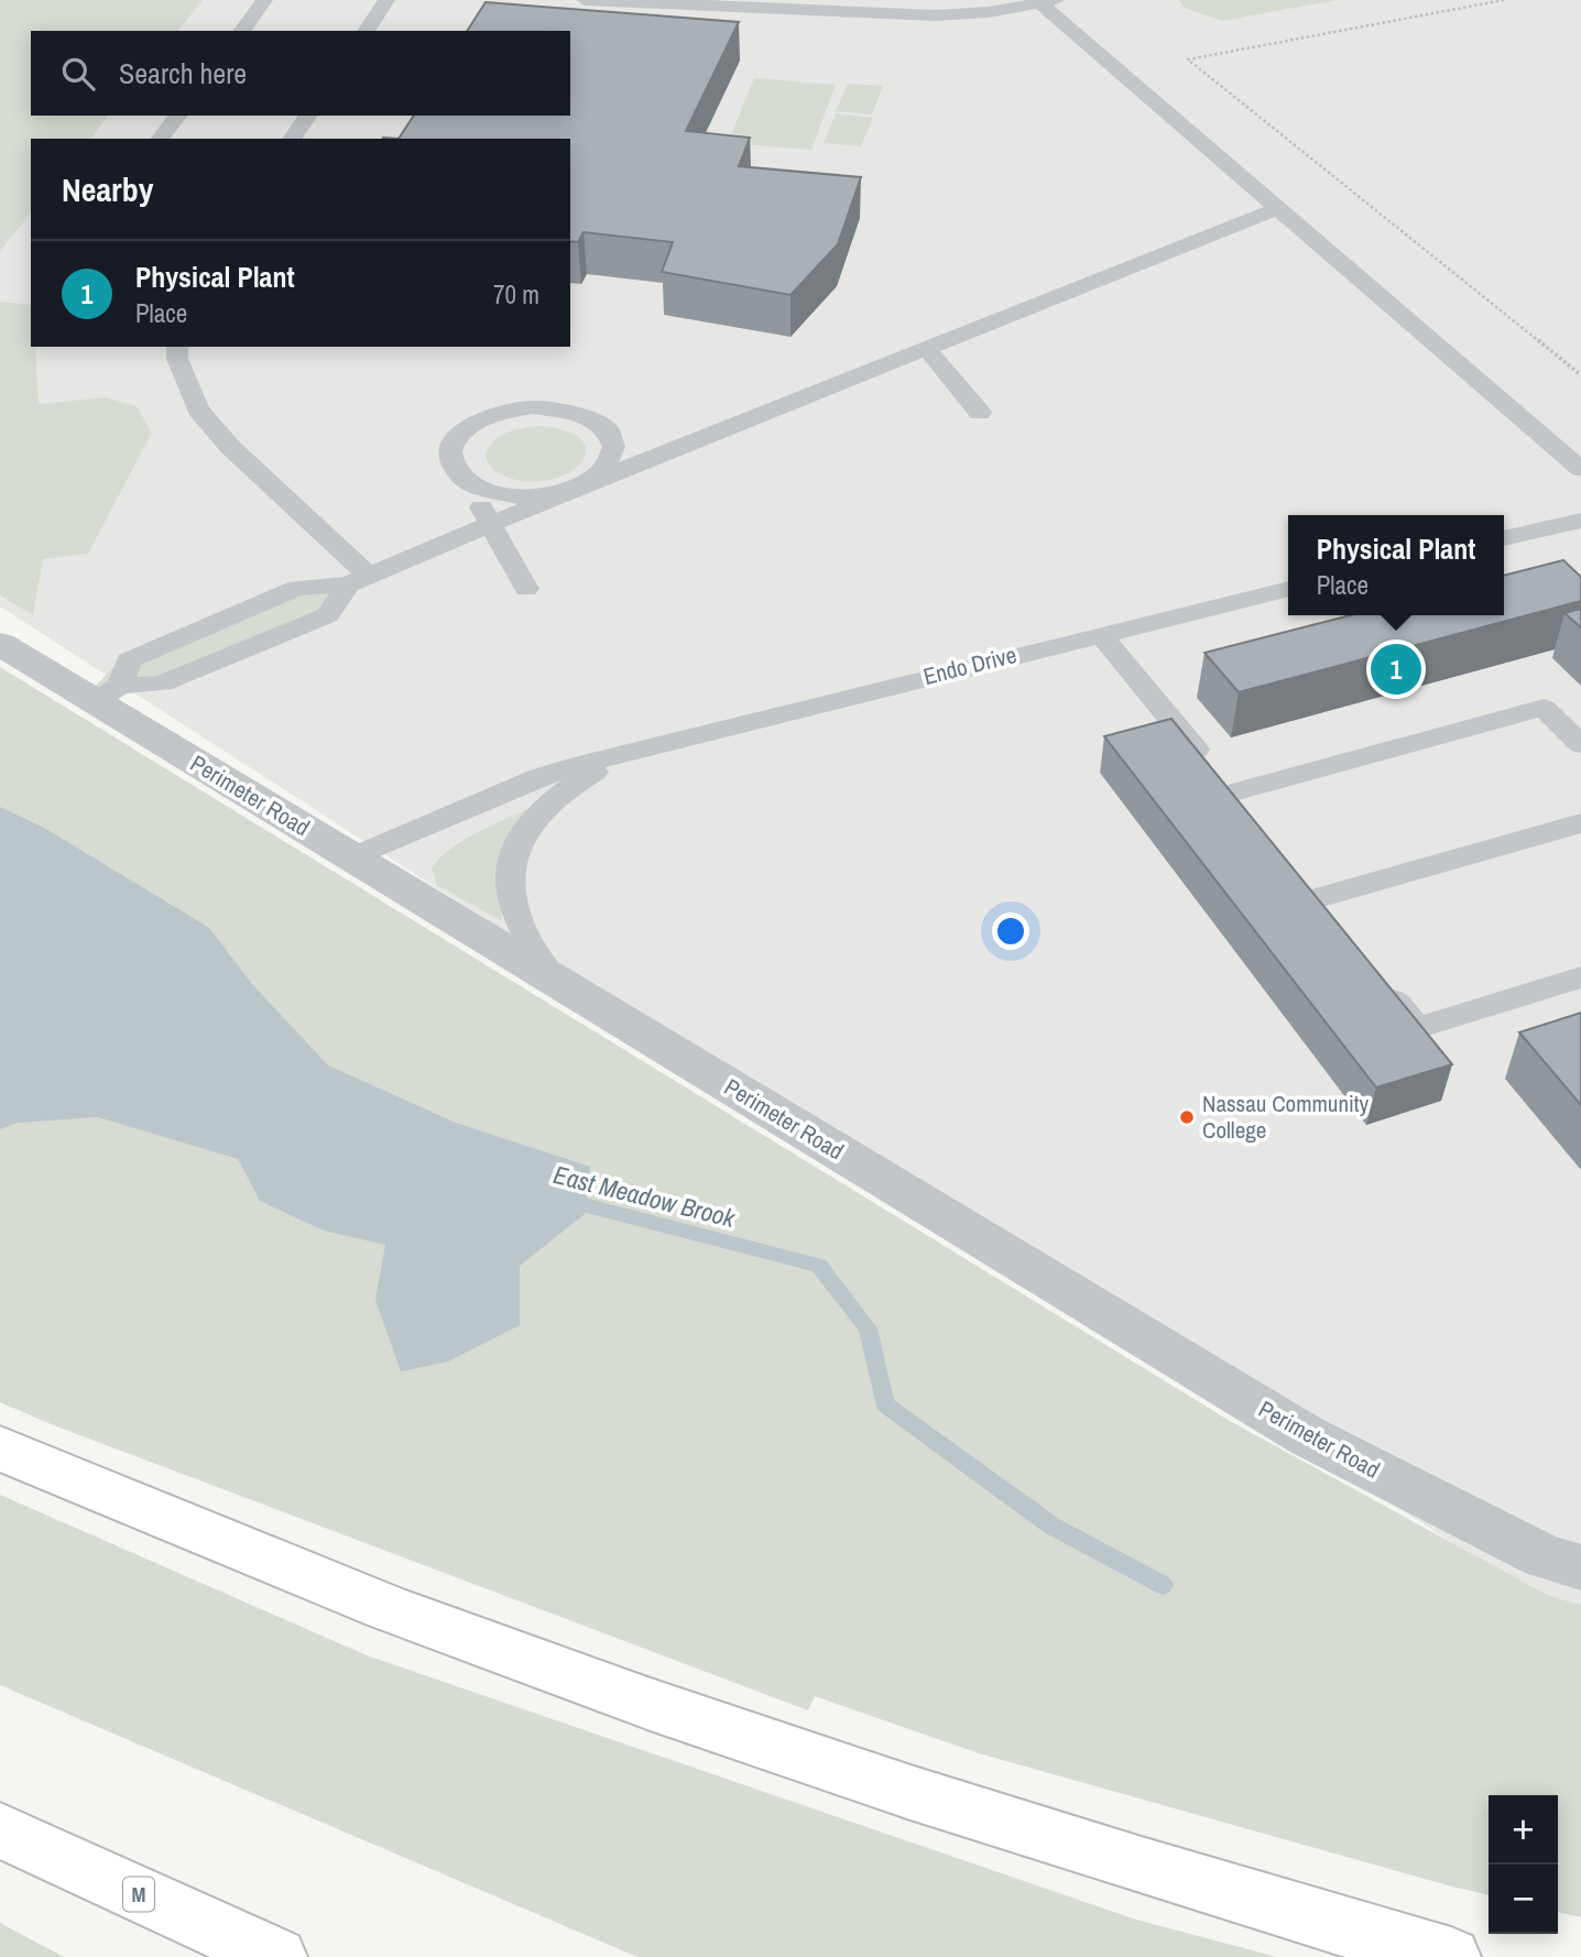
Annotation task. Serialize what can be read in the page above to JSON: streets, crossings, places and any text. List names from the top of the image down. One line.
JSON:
{"streets":{"highway":["M"],"street":["Perimeter Road"],"lane":["Endo Drive"]},"crossings":[["Endo Drive","Perimeter Road"]],"water":["East Meadow Brook"],"places":["Nassau Community College"],"page":{"search":"Search here","heading":"Nearby","list":[{"mark":"1","name":"Physical Plant","note":"Place","value":"70 m"}],"popup":["Physical Plant","Place"],"pins":"1","map_buttons":["+","−"]}}
